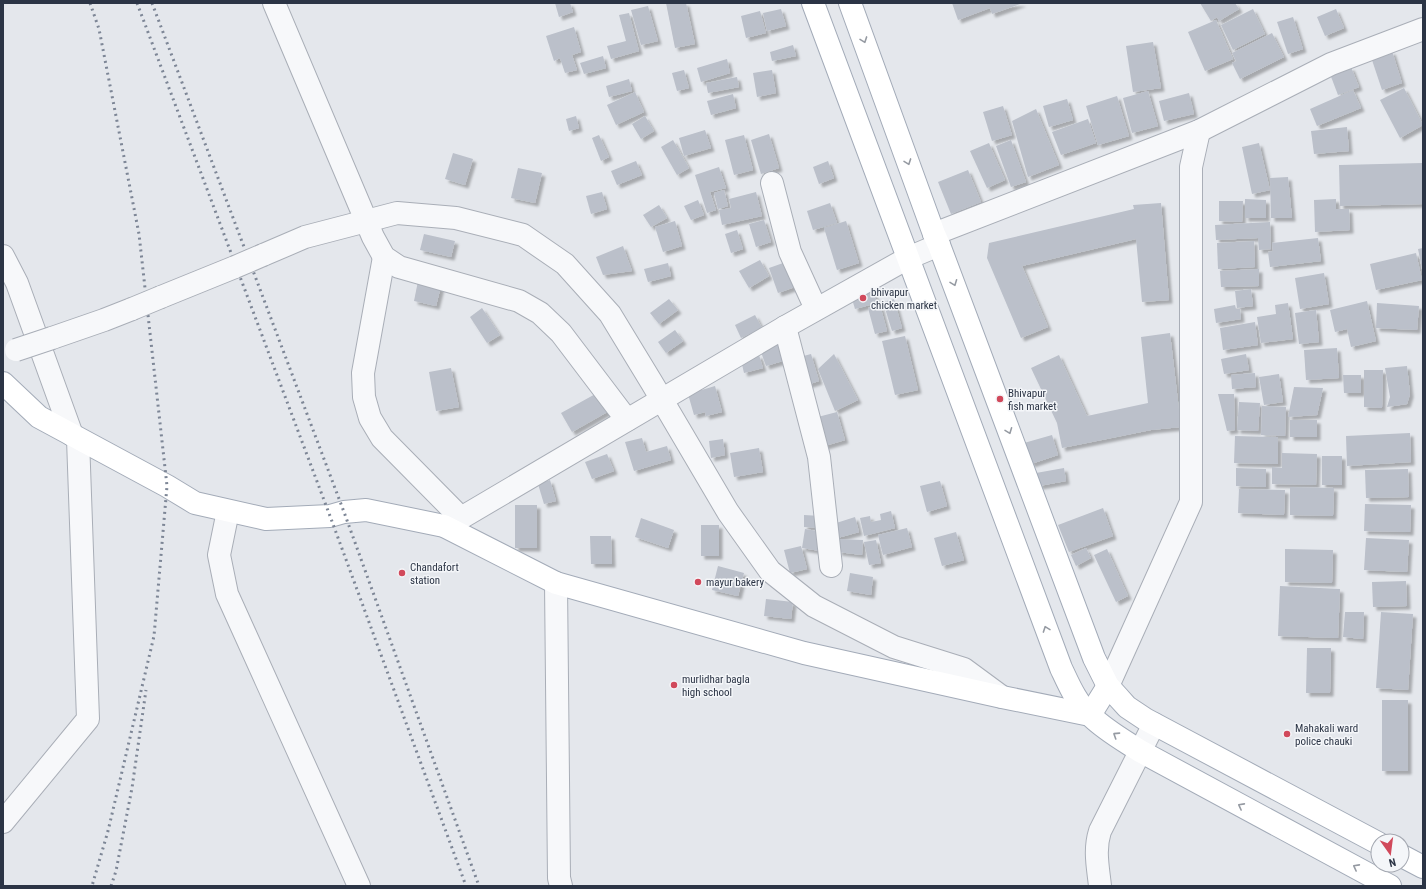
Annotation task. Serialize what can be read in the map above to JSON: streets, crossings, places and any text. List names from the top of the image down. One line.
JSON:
{"places":["bhivapur chicken market","Bhivapur fish market","Chandafort station","mayur bakery","murlidhar bagla high school","Mahakali ward police chauki"],"north":"bottom"}
